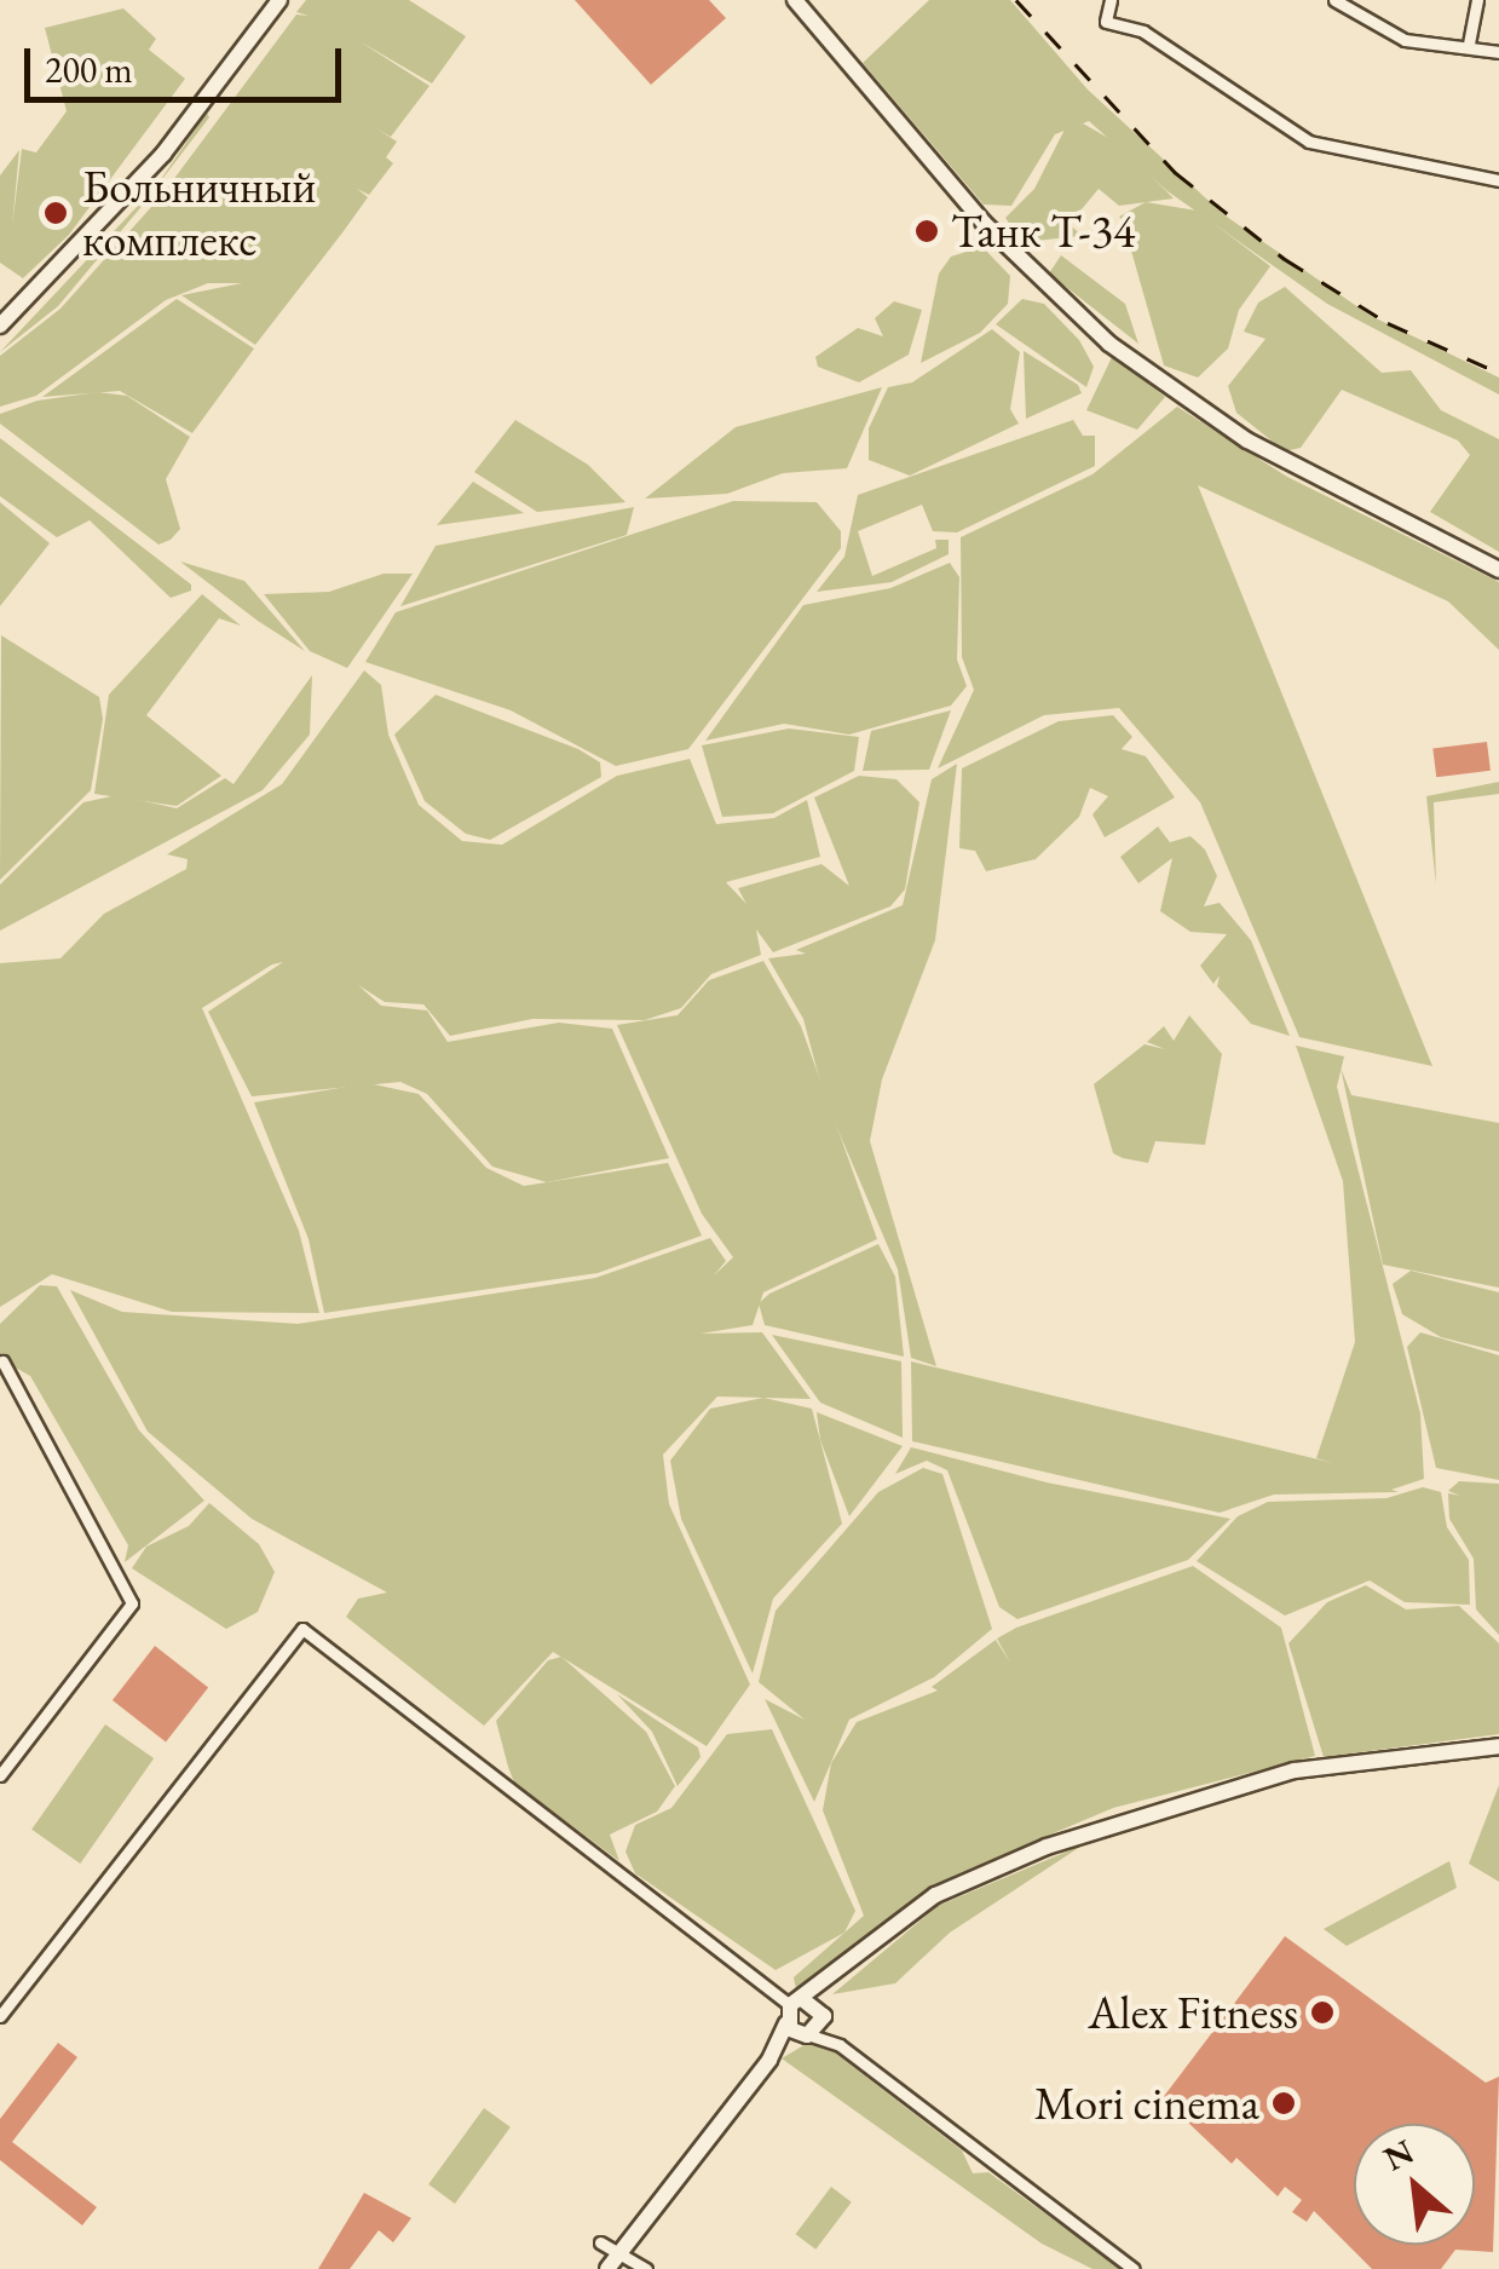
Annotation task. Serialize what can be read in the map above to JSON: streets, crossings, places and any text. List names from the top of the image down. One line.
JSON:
{"places":["Больничный комплекс","Танк Т-34","Alex Fitness","Mori cinema"],"scale_bar":"200 m","north":"top left"}
